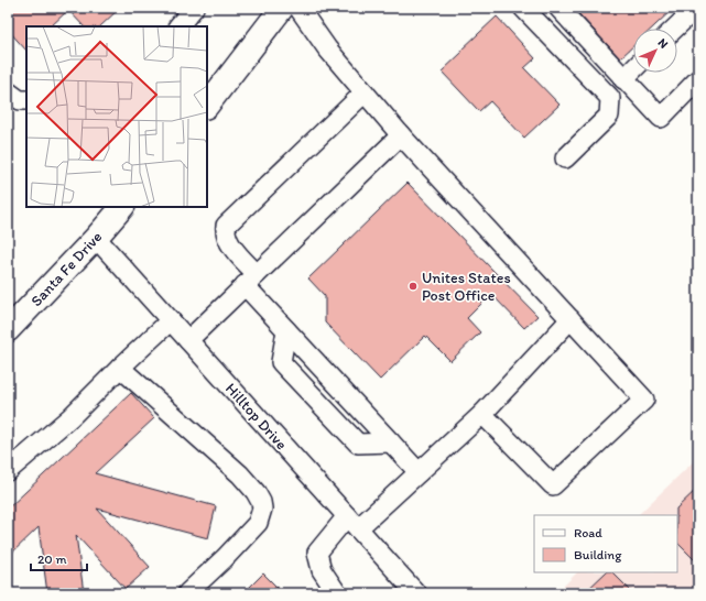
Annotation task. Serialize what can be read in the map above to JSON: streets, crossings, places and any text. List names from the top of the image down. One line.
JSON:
{"streets":{"main road":["Santa Fe Drive"],"street":["Hilltop Drive"]},"crossings":[["Santa Fe Drive","Hilltop Drive"]],"places":["Unites States Post Office"],"legend":["Road","Building"],"scale_bar":"20 m","north":"top right"}
